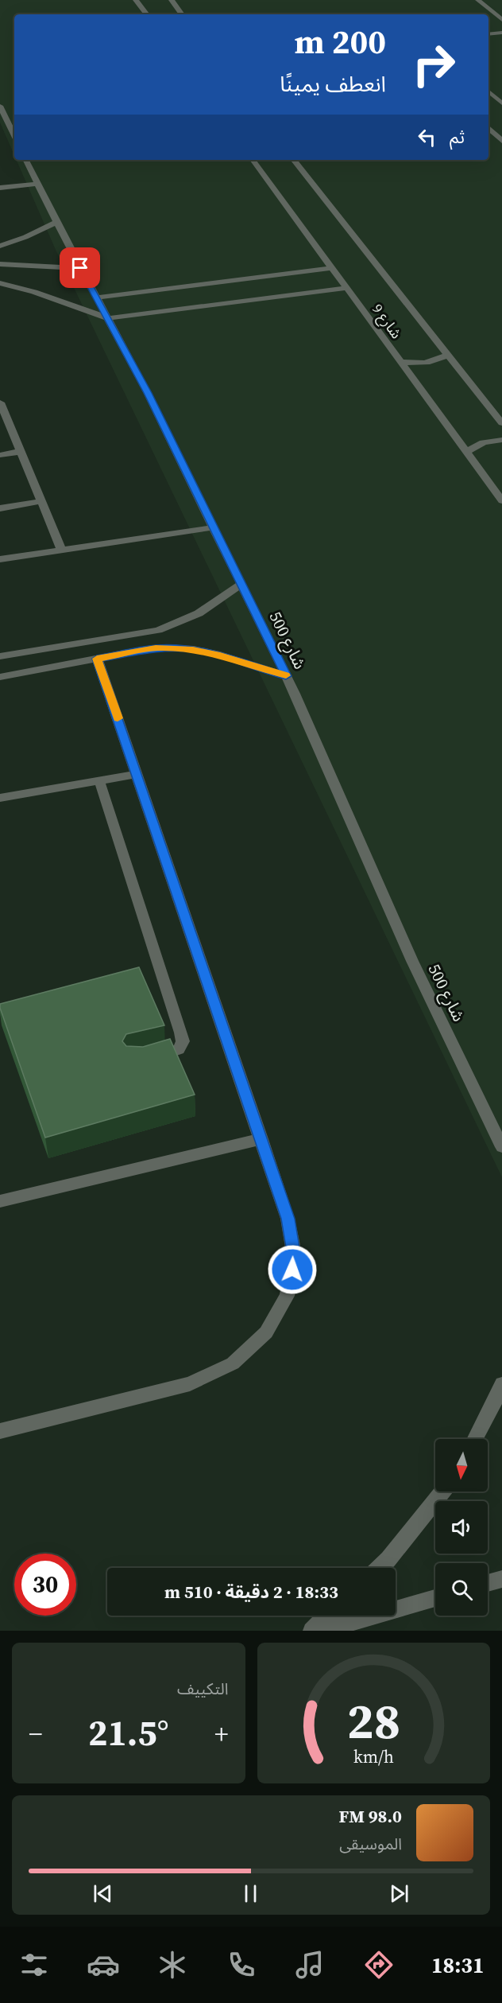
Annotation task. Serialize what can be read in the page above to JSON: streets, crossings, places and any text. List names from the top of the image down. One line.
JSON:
{"streets":{"street":["شارع 9","شارع 500"]},"north":"bottom","page":{"turn":["200 m","انعطف يمينًا"],"then":"ثم","limit":"30","trip":"18:33 · 2 دقيقة · 510 m","tile":"التكييف","heat":["−","21.5°","+"],"song":["98.0 FM","الموسيقى"],"tabs":"18:31","gauge":["28","km/h"]}}
